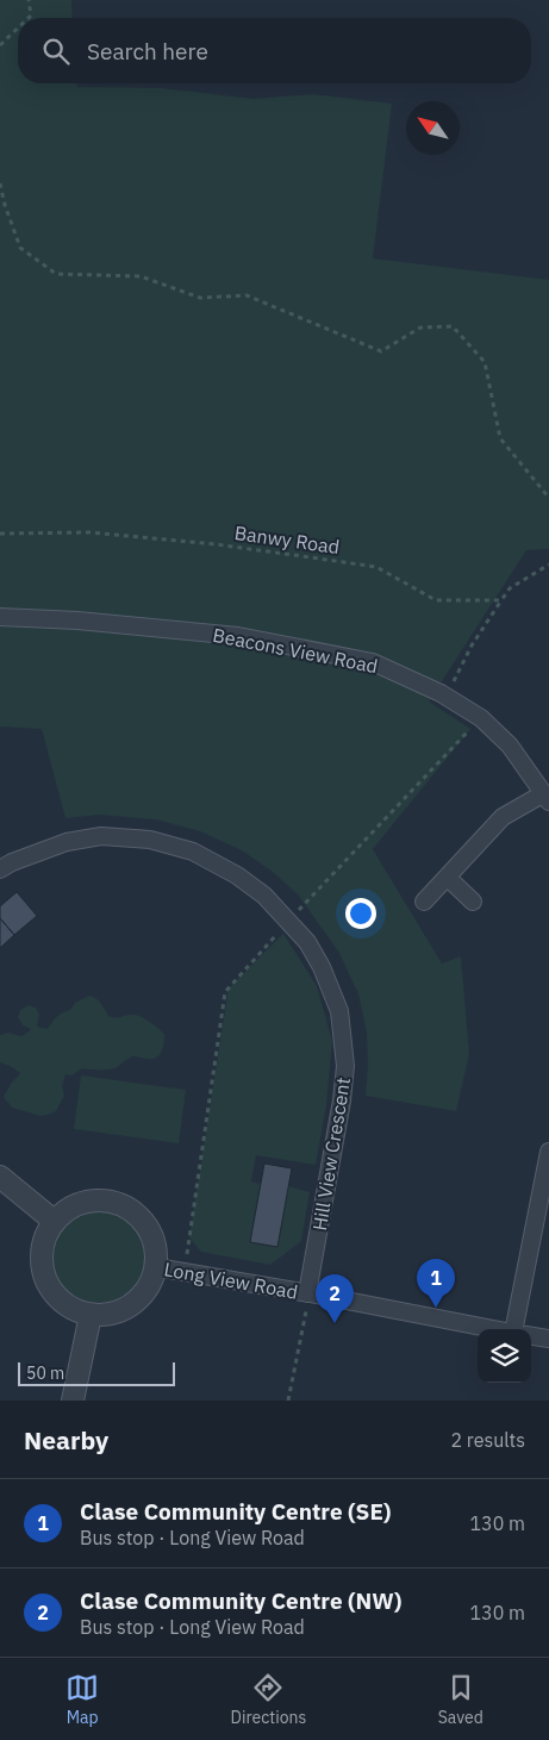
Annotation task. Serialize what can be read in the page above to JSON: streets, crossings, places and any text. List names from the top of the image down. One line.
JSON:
{"streets":{"street":["Beacons View Road","Hill View Crescent","Long View Road"],"path":["Banwy Road"]},"crossings":[["Hill View Crescent","Long View Road"]],"scale_bar":"50 m","north":"top left","page":{"search":"Search here","pins":["1","2"],"scale":"50 m","heading":["Nearby","2 results"],"list":[{"mark":"1","name":"Clase Community Centre (SE)","note":"Bus stop · Long View Road","value":"130 m"},{"mark":"2","name":"Clase Community Centre (NW)","note":"Bus stop · Long View Road","value":"130 m"}],"nav":["Map","Directions","Saved"]}}
